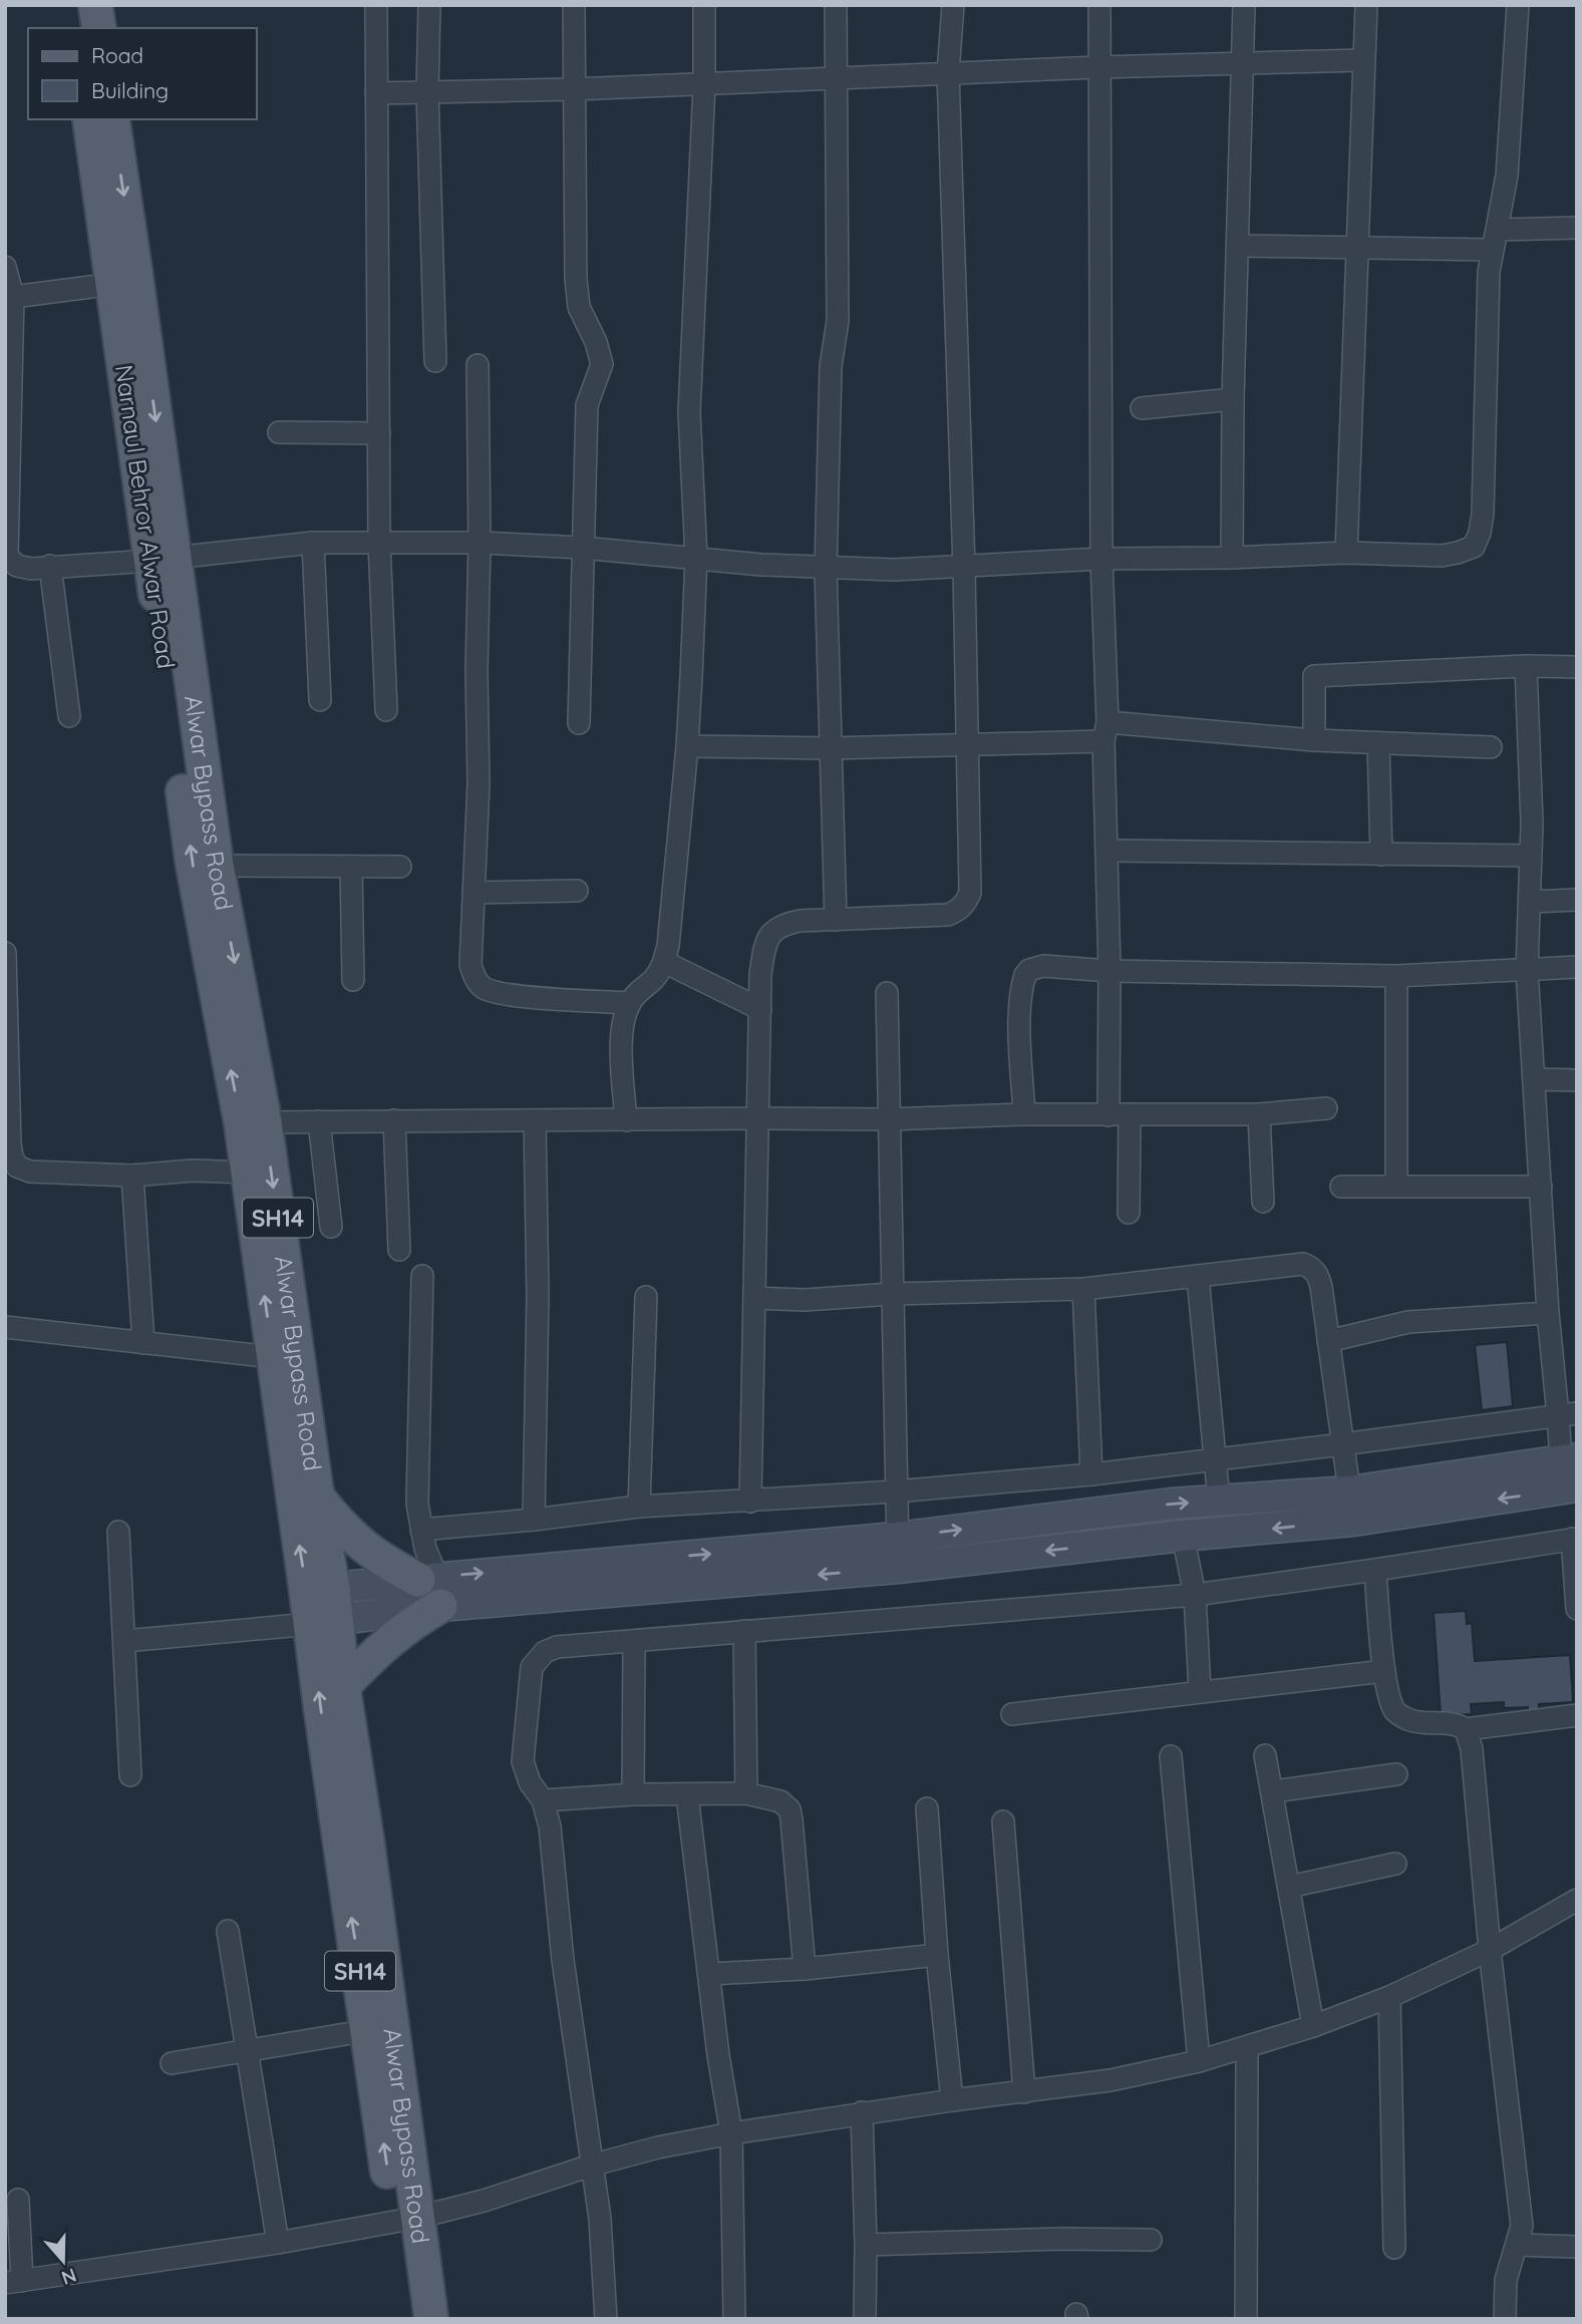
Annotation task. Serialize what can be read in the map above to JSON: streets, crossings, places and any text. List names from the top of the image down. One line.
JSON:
{"streets":{"main road":["Narnaul Behror Alwar Road","Alwar Bypass Road","SH14"]},"crossings":[["Narnaul Behror Alwar Road","Alwar Bypass Road"]],"one_way":["Narnaul Behror Alwar Road"],"legend":["Road","Building"],"north":"bottom"}
